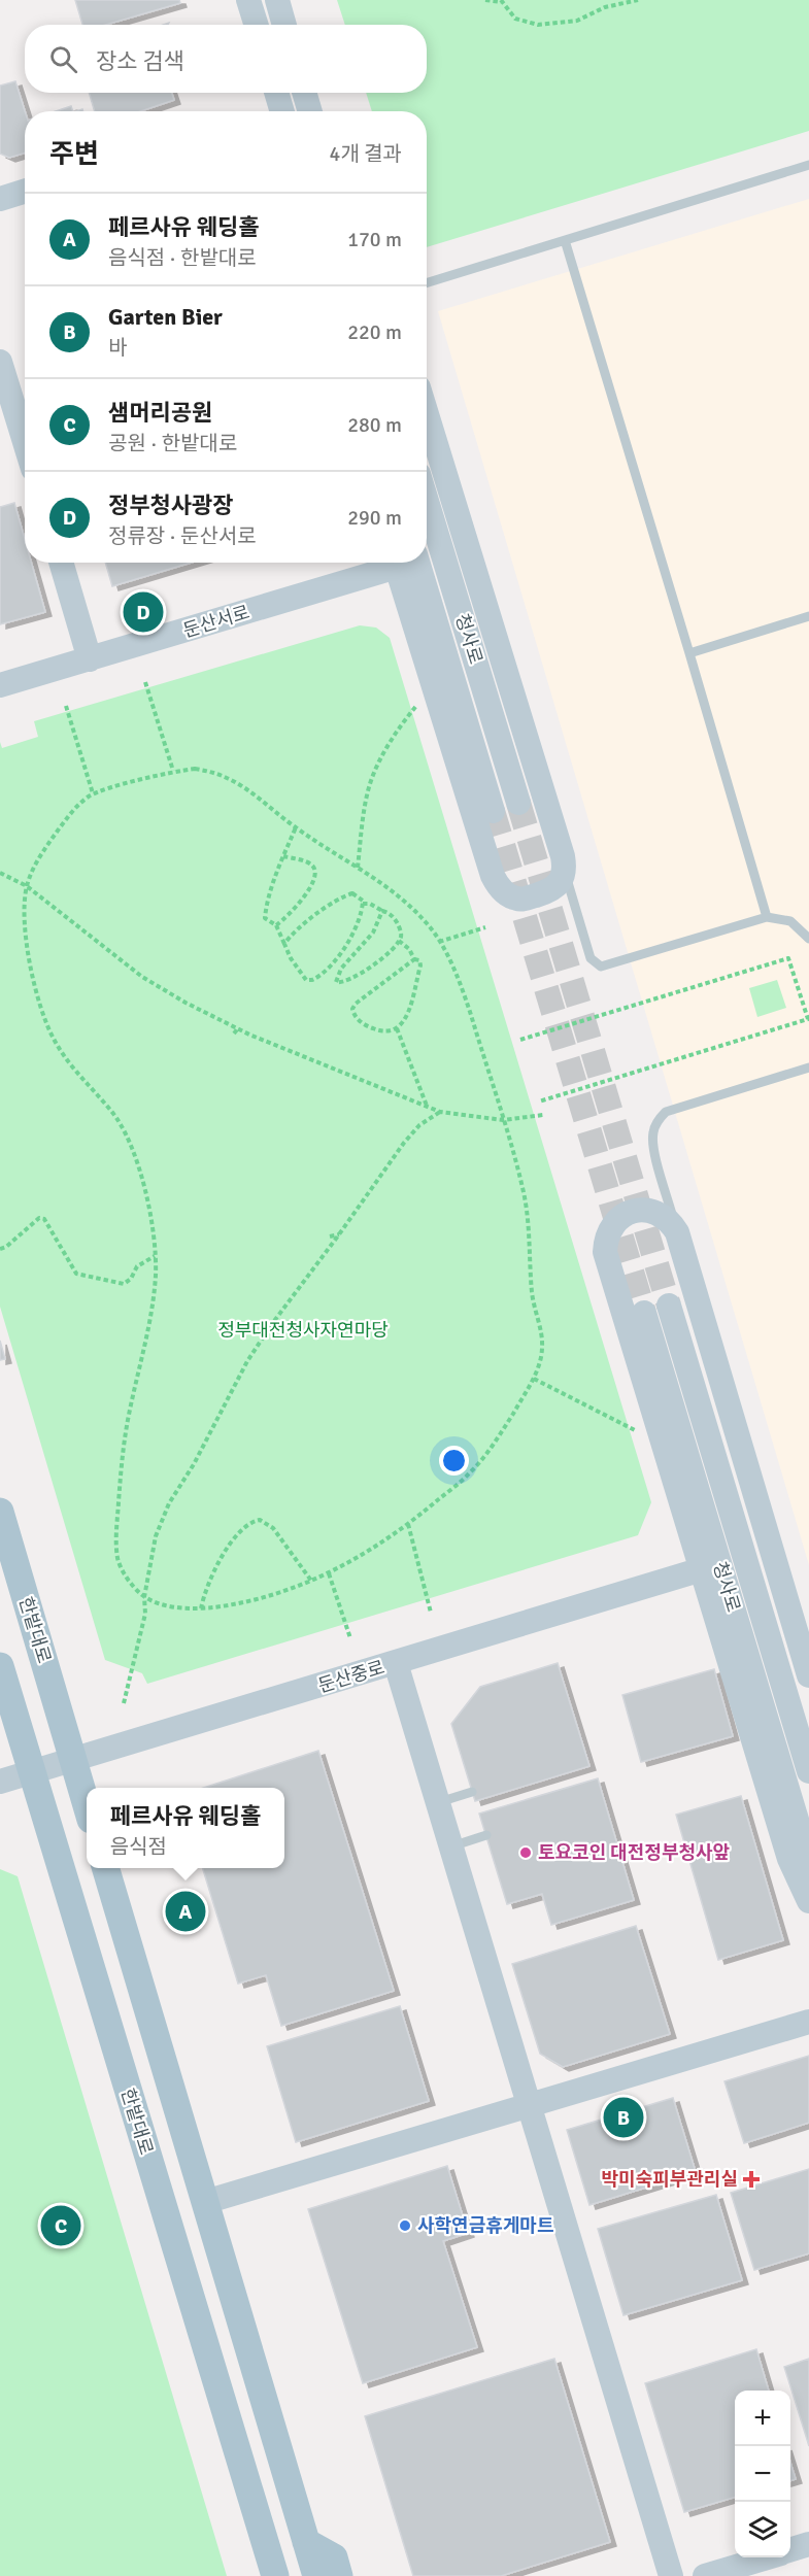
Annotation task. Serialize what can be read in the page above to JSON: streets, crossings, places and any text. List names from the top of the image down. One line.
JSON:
{"streets":{"main road":["한밭대로"],"street":["둔산서로","청사로","둔산중로"]},"crossings":[["한밭대로","둔산중로"]],"parks":["정부대전청사자연마당"],"places":{"other":["토요코인 대전정부청사앞","사학연금휴게마트"],"health":["박미숙피부관리실"]},"page":{"search":"장소 검색","heading":["주변","4개 결과"],"list":[{"mark":"A","name":"페르사유 웨딩홀","note":"음식점 · 한밭대로","value":"170 m"},{"mark":"B","name":"Garten Bier","note":"바","value":"220 m"},{"mark":"C","name":"샘머리공원","note":"공원 · 한밭대로","value":"280 m"},{"mark":"D","name":"정부청사광장","note":"정류장 · 둔산서로","value":"290 m"}],"pins":["D","A","B","C"],"popup":["페르사유 웨딩홀","음식점"],"map_buttons":["+","−"]}}
